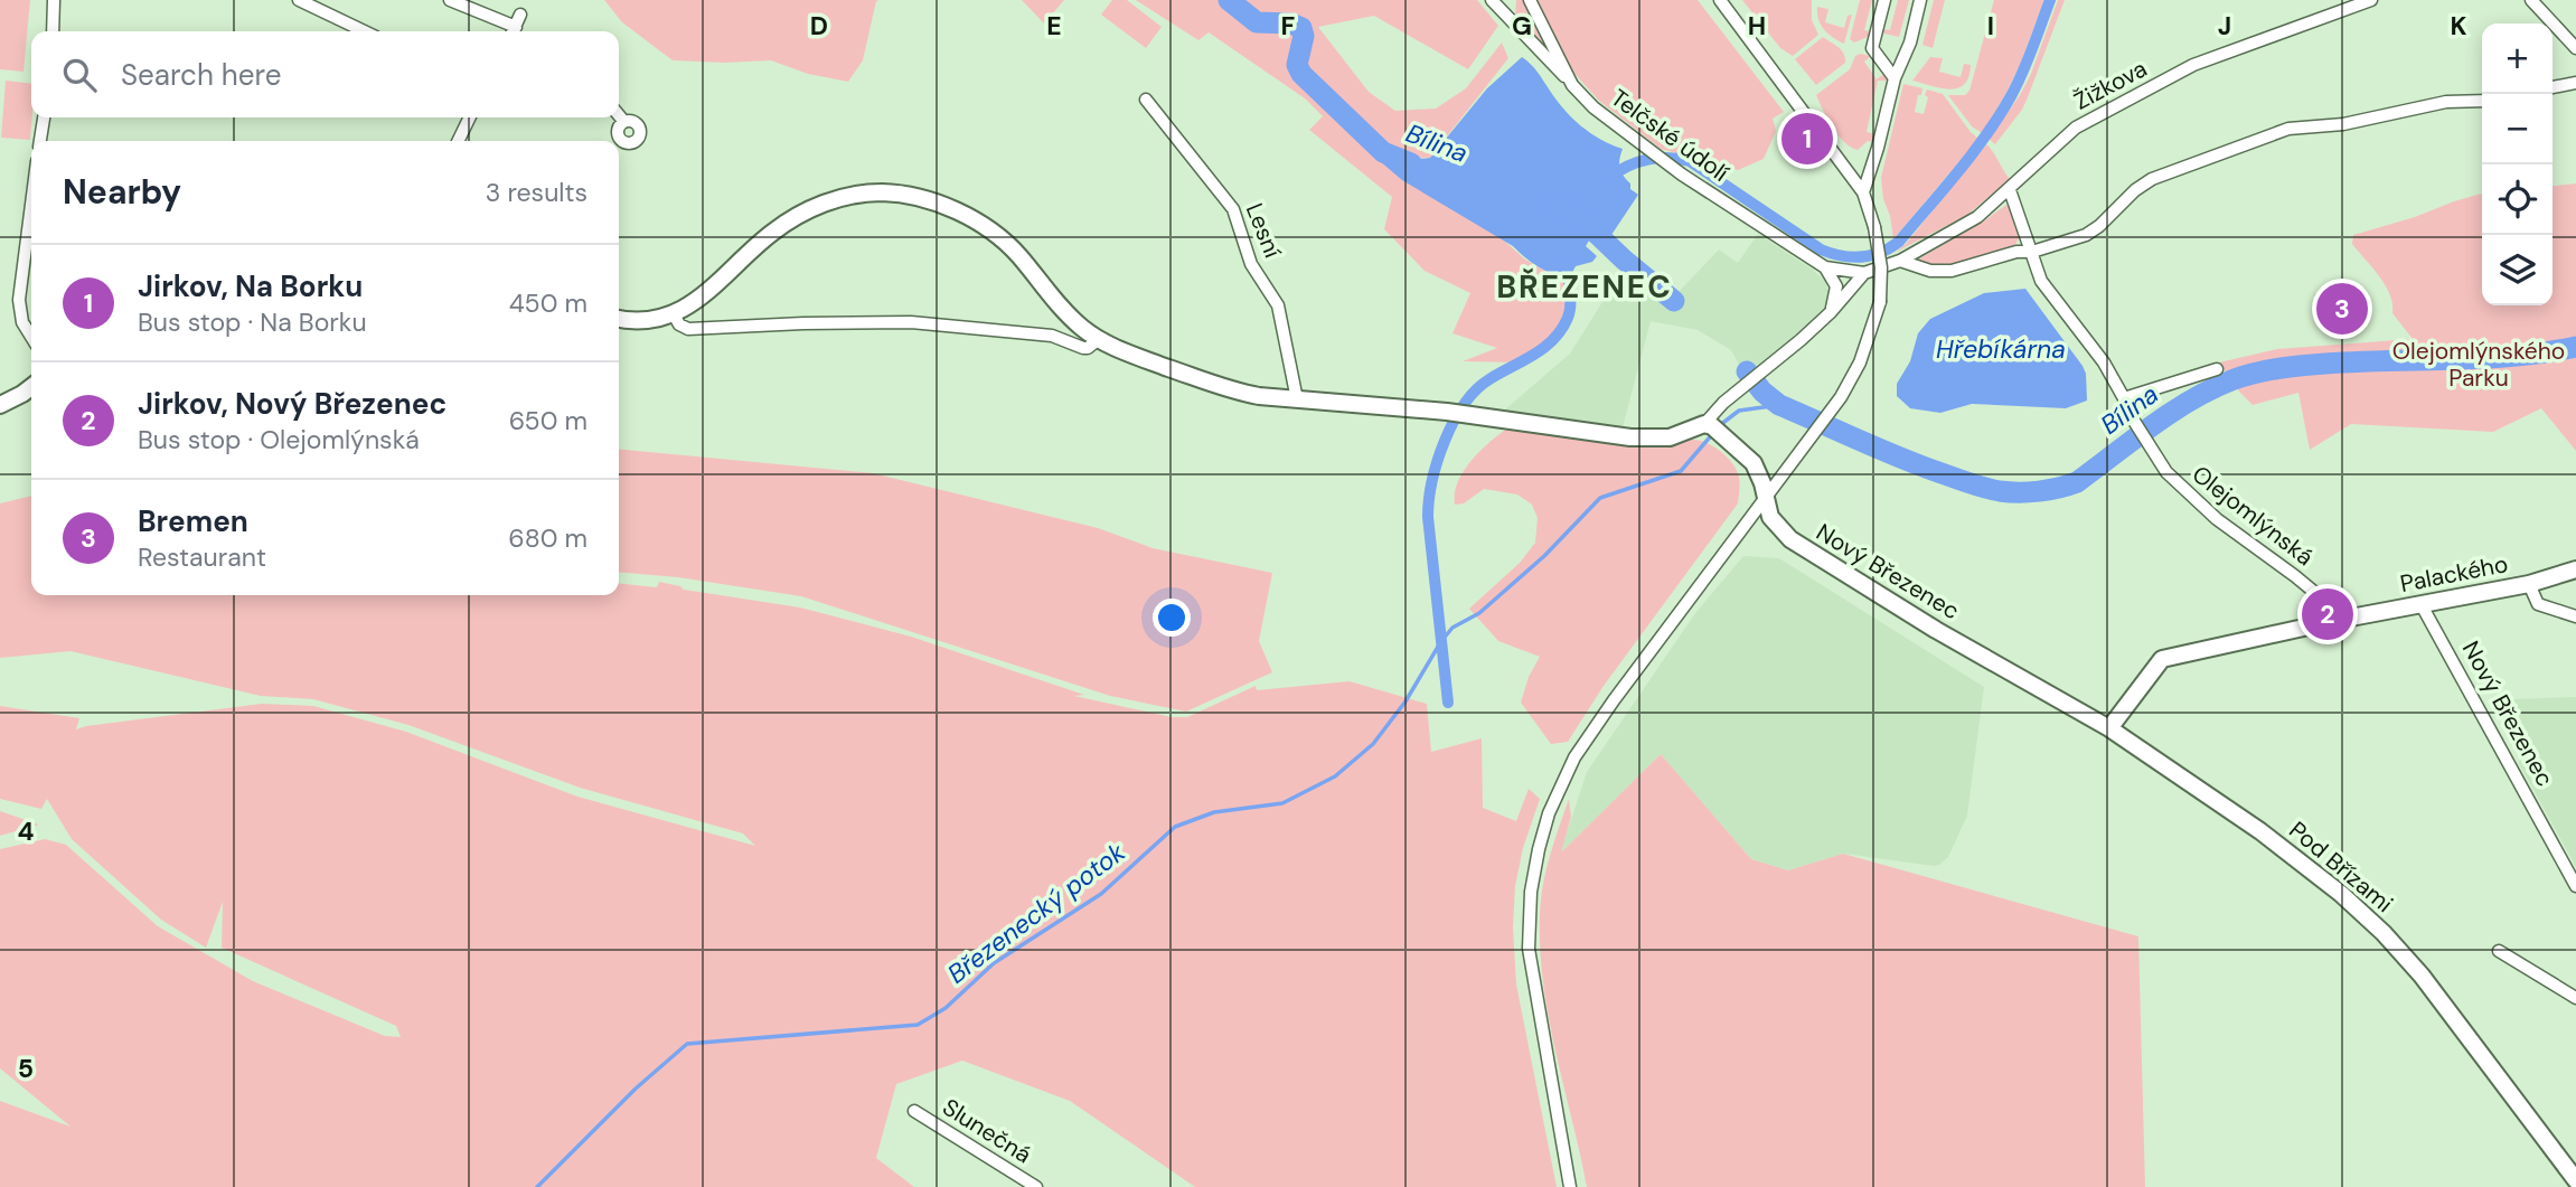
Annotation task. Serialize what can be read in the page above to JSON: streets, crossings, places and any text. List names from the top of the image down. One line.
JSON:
{"streets":{"street":["Žižkova","Telčské údolí","Lesní","Olejomlýnská","Nový Březenec","Palackého","Pod Břízami","Slunečná"]},"crossings":[["Žižkova","Olejomlýnská"],["Olejomlýnská","Palackého"],["Nový Březenec","Palackého"],["Nový Březenec","Pod Břízami"]],"districts":["BŘEZENEC"],"water":["Bílina","Hřebíkárna","Březenecký potok"],"parks":["Olejomlýnského Parku"],"page":{"map_buttons":["+","−"],"search":"Search here","pins":["1","3","2"],"heading":["Nearby","3 results"],"list":[{"mark":"1","name":"Jirkov, Na Borku","note":"Bus stop · Na Borku","value":"450 m"},{"mark":"2","name":"Jirkov, Nový Březenec","note":"Bus stop · Olejomlýnská","value":"650 m"},{"mark":"3","name":"Bremen","note":"Restaurant","value":"680 m"}]},"grid":{"columns":["D","E","F","G","H","I","J","K"],"rows":["4","5"]}}
